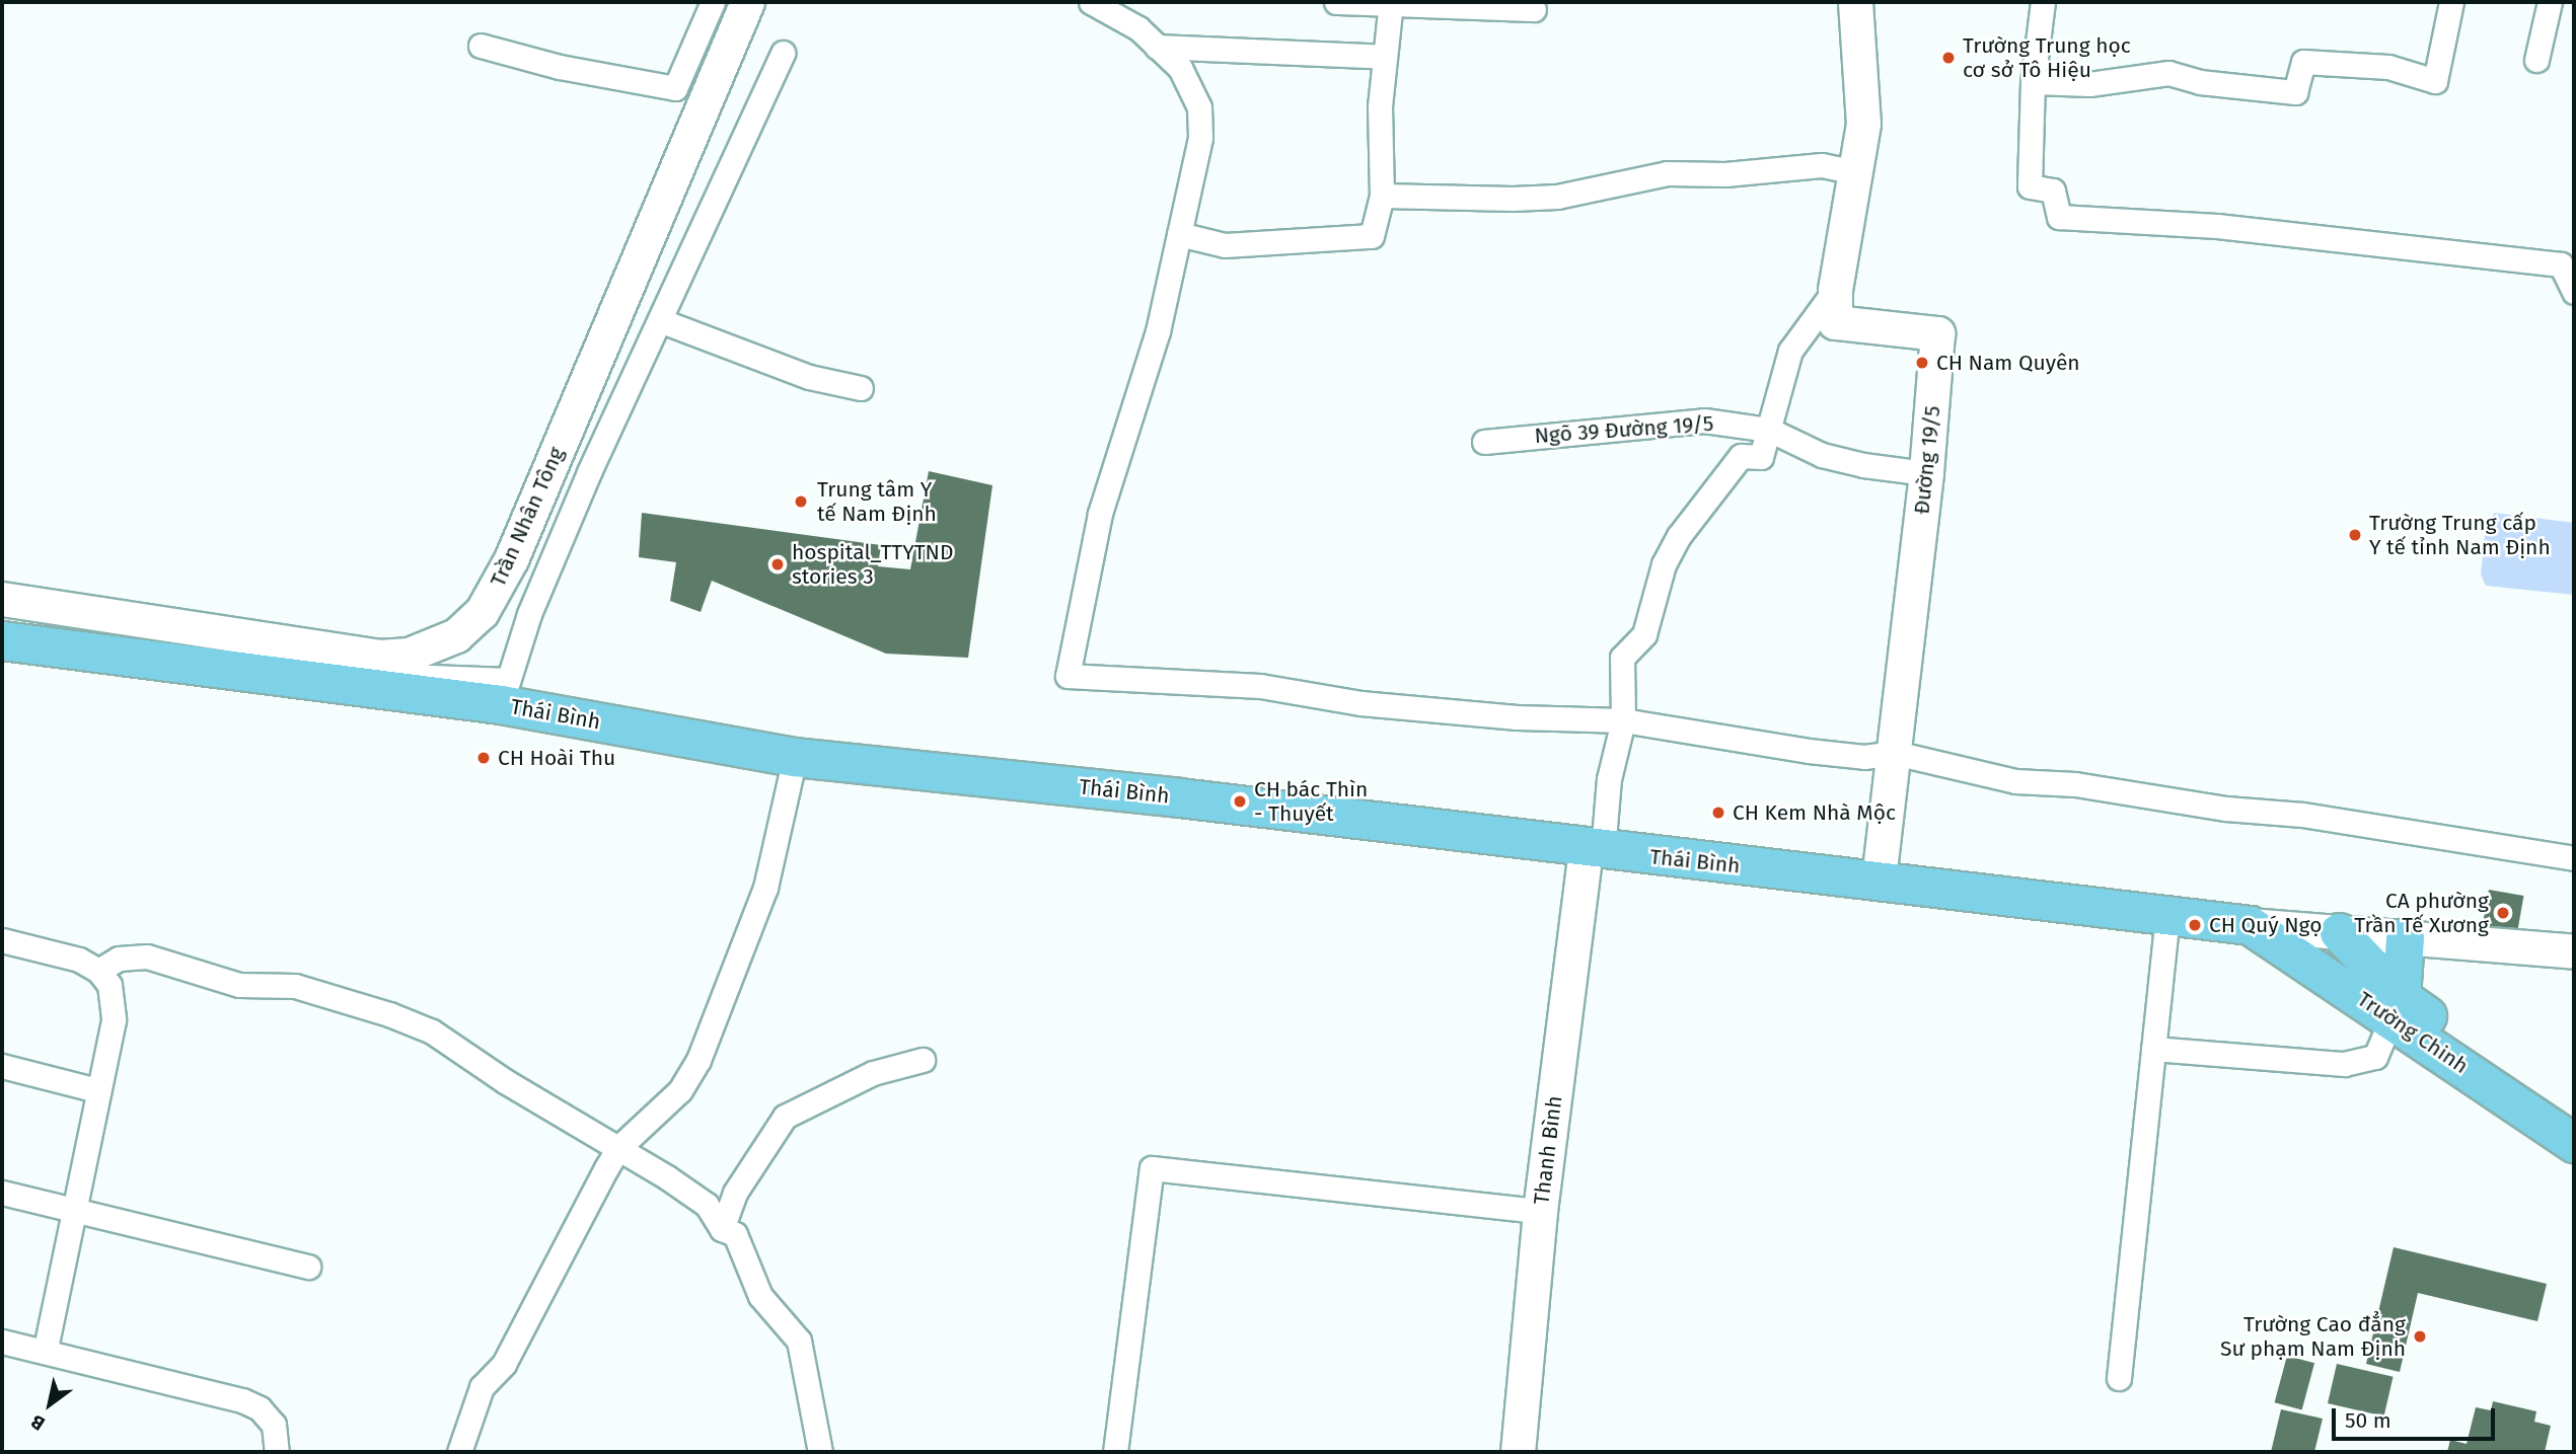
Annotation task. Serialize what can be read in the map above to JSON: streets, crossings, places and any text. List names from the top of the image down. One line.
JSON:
{"streets":{"main road":["Thái Bình","Trường Chinh"],"street":["Ngõ 39 Đường 19/5","Đường 19/5","Trần Nhân Tông","Thanh Bình"]},"crossings":[["Ngõ 39 Đường 19/5","Đường 19/5"],["Đường 19/5","Thái Bình"],["Thái Bình","Trường Chinh"],["Thái Bình","Thanh Bình"]],"places":["Trường Trung học cơ sở Tô Hiệu","CH Nam Quyên","Trung tâm Y tế Nam Định","Trường Trung cấp Y tế tỉnh Nam Định","hospital_TTYTND stories 3","CH Hoài Thu","CH bác Thìn - Thuyết","CH Kem Nhà Mộc","CA phường Trần Tế Xương","CH Quý Ngọ","Trường Cao đẳng Sư phạm Nam Định"],"scale_bar":"50 m","north":"bottom left"}
